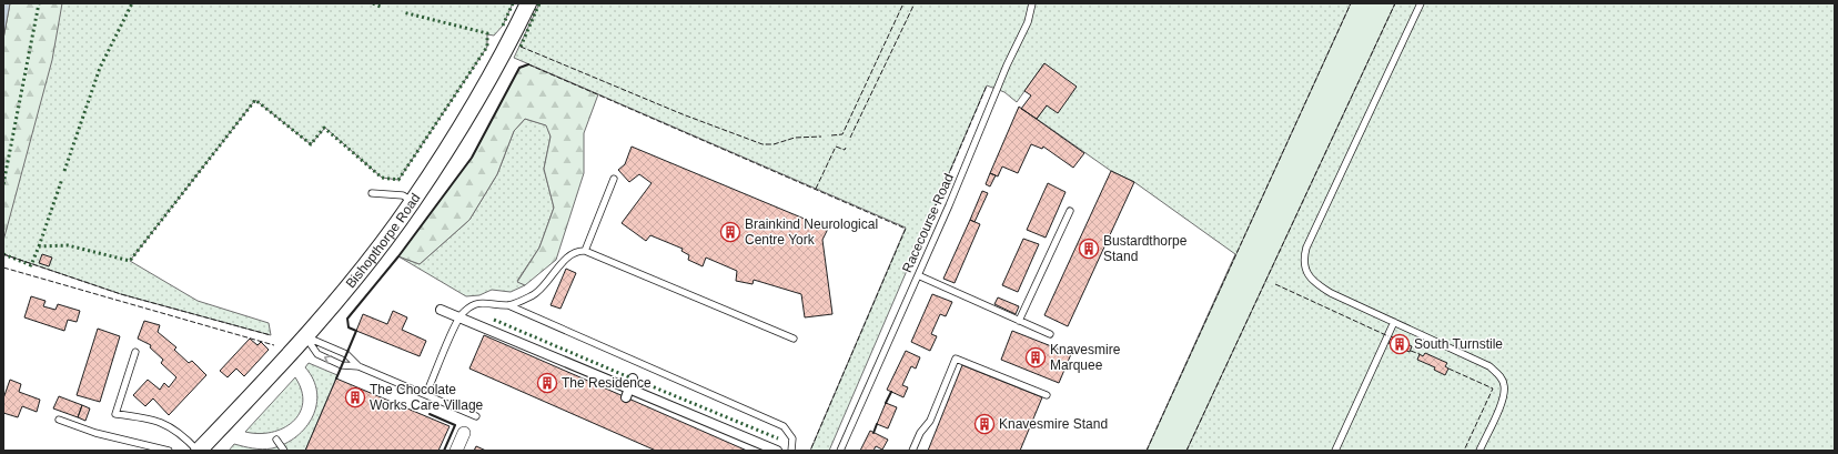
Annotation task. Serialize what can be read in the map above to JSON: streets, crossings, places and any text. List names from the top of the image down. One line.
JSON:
{"streets":{"street":["Bishopthorpe Road"],"lane":["Racecourse Road"]},"places":{"building":["Brainkind Neurological Centre York","Bustardthorpe Stand","South Turnstile","Knavesmire Marquee","The Residence","The Chocolate Works Care Village","Knavesmire Stand"]}}
